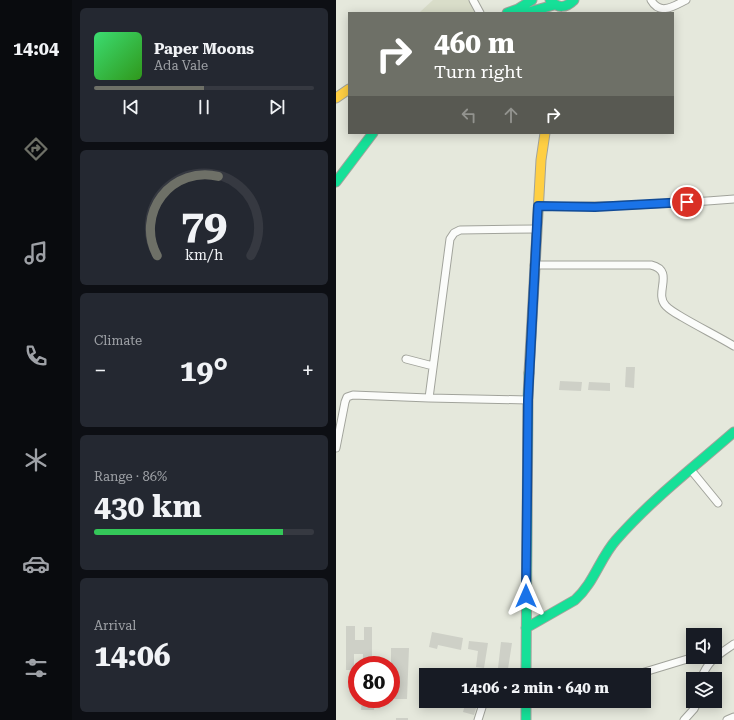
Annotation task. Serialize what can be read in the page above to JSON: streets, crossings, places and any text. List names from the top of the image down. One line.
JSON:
{"page":{"tabs":"14:04","turn":["460 m","Turn right"],"song":["Paper Moons","Ada Vale"],"tile":["Climate",["Range · 86%","430 km"],["Arrival","14:06"]],"heat":["−","19°","+"],"limit":"80","trip":"14:06 · 2 min · 640 m","gauge":["79","km/h"]}}
